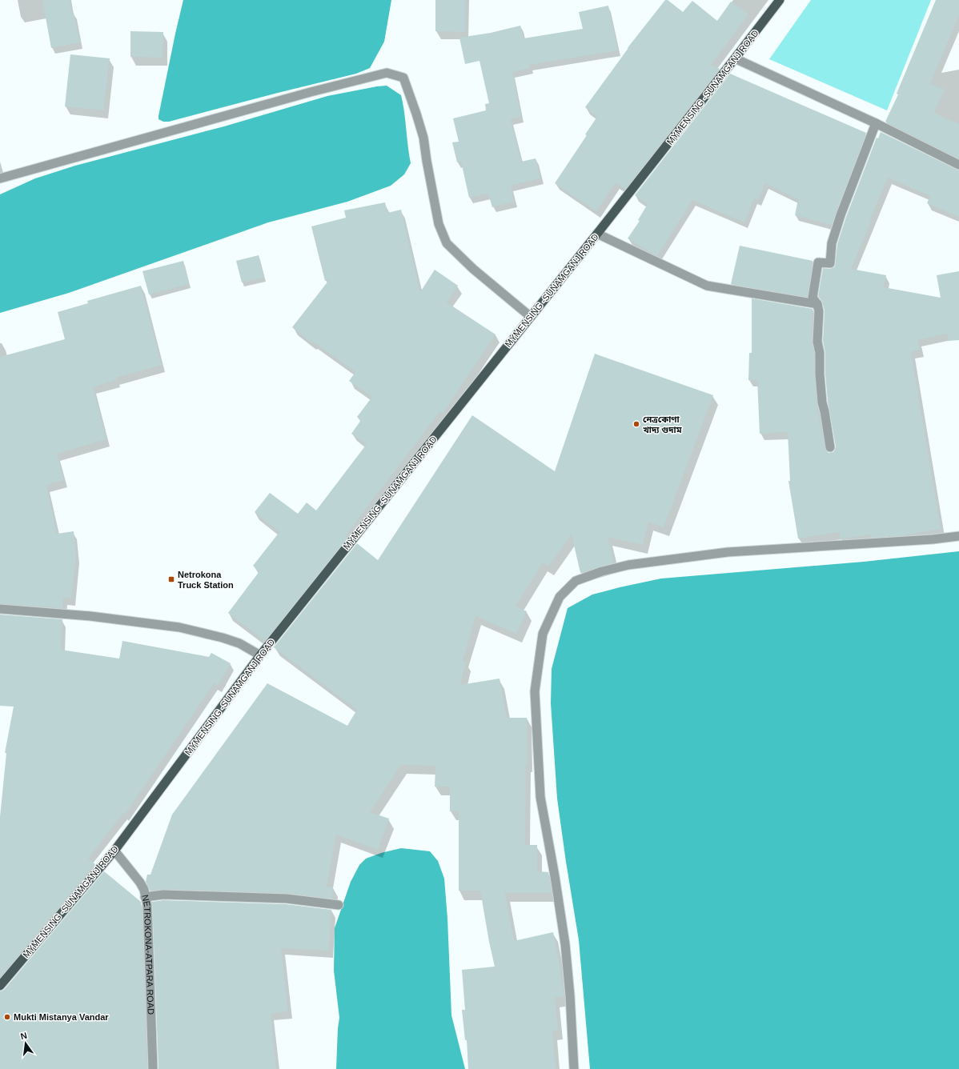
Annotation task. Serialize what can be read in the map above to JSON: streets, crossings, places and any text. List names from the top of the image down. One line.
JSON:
{"streets":{"main road":["MYMENSING -SUNAMGANJ ROAD"],"street":["NETROKONA-ATPARA ROAD"]},"crossings":[["MYMENSING -SUNAMGANJ ROAD","NETROKONA-ATPARA ROAD"]],"places":{"other":["‌নেত্র‌কোণা খাদ্য গুদাম","Mukti Mistanya Vandar"],"transit":["Netrokona Truck Station"]},"north":"top"}
